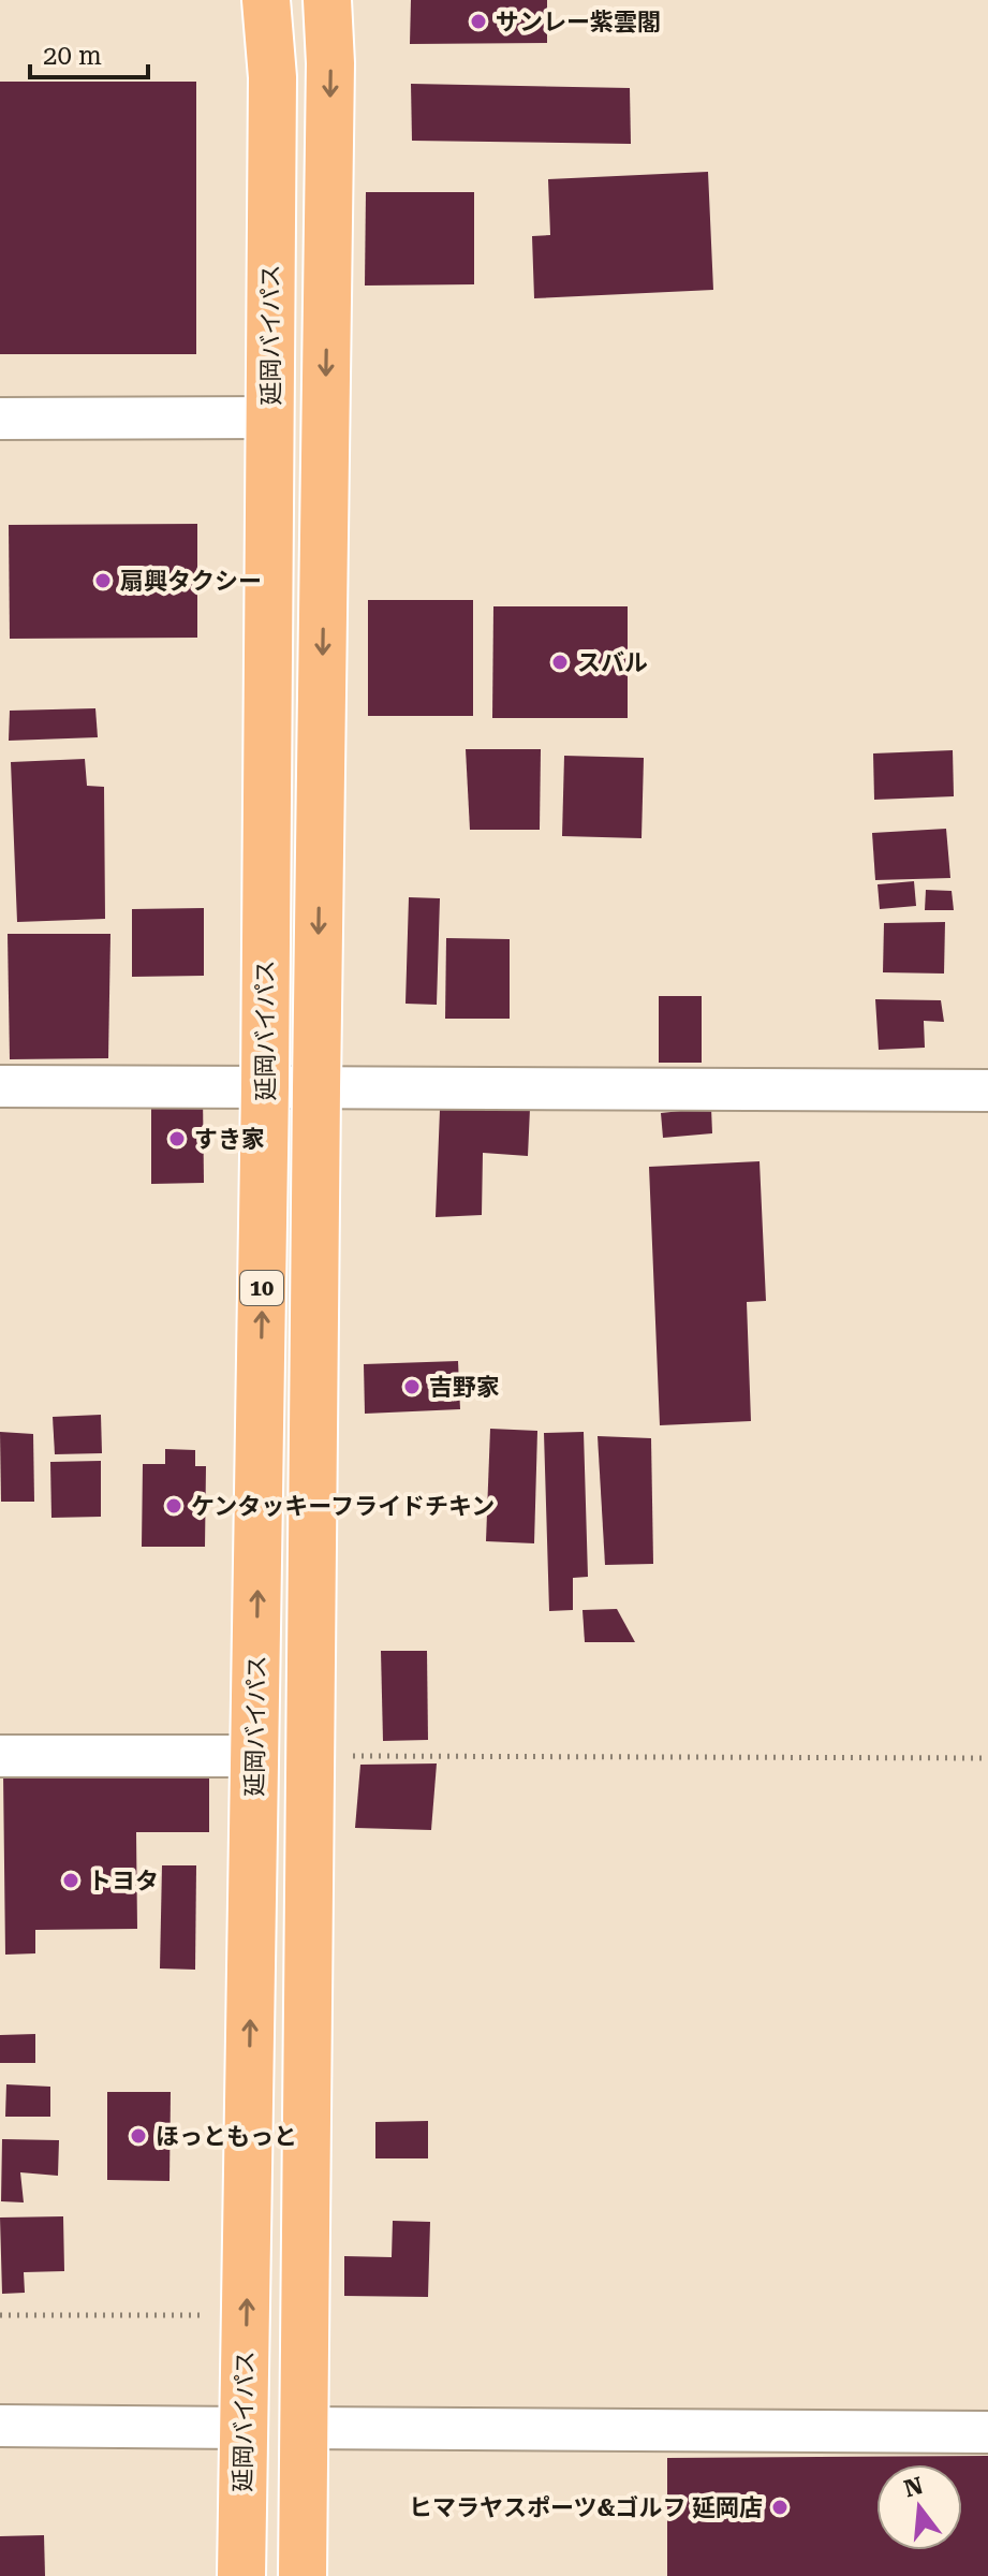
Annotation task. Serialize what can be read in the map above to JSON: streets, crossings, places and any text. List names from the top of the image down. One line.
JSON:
{"streets":{"highway":["延岡バイパス","10"]},"places":["サンレー紫雲閣","扇興タクシー","スバル","すき家","吉野家","ケンタッキーフライドチキン","トヨタ","ほっともっと","ヒマラヤスポーツ&ゴルフ 延岡店"],"scale_bar":"20 m","north":"top"}
